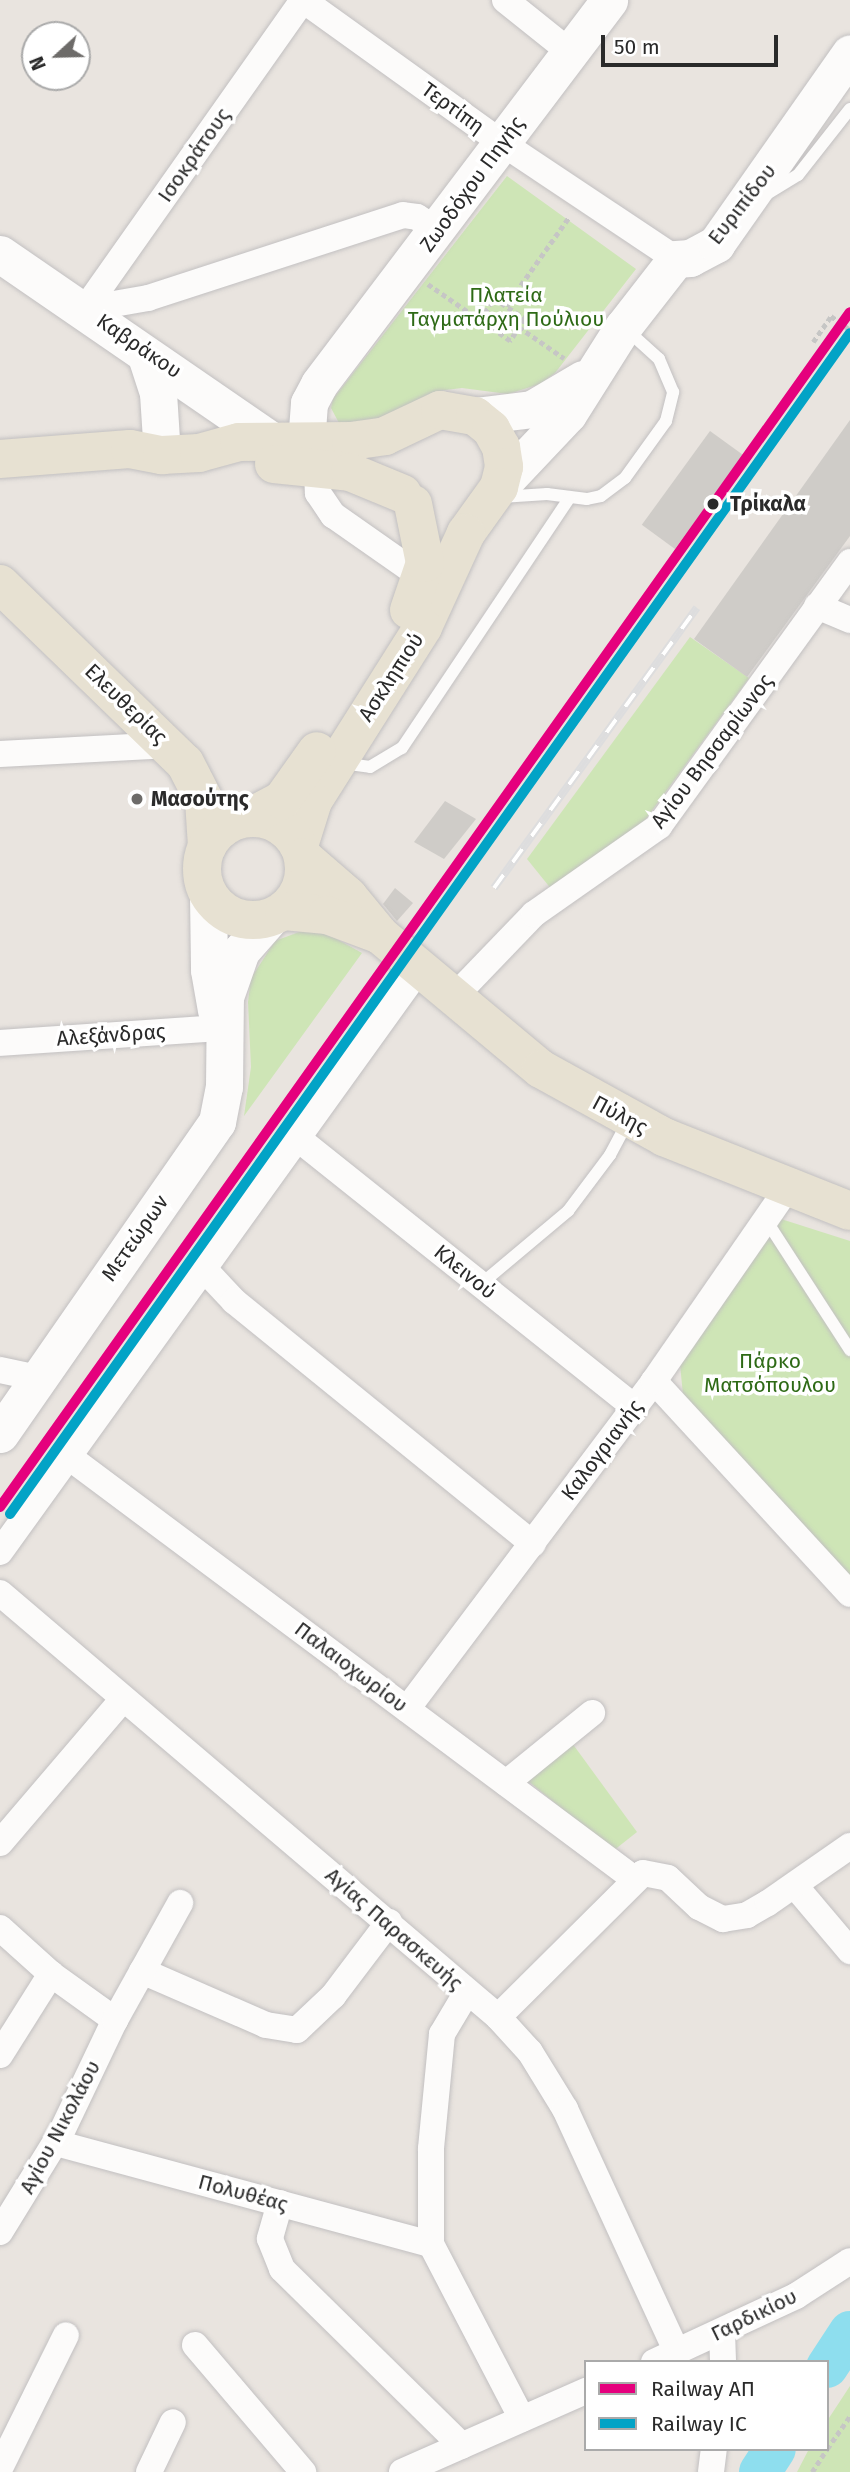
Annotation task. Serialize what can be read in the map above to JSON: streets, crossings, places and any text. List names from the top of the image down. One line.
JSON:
{"streets":{"main road":["Ασκληπιού","Ελευθερίας","Πύλης"],"street":["Τερτίπη","Ισοκράτους","Ζωοδόχου Πηγής","Ευριπίδου","Καβράκου","Αγίου Βησσαρίωνος","Αλεξάνδρας","Μετεώρων","Κλεινού","Καλογριανής","Παλαιοχωρίου","Αγίας Παρασκευής","Αγίου Νικολάου","Πολυθέας","Γαρδικίου"]},"crossings":[["Τερτίπη","Ισοκράτους"],["Τερτίπη","Ζωοδόχου Πηγής"],["Τερτίπη","Ευριπίδου"],["Ισοκράτους","Καβράκου"],["Ζωοδόχου Πηγής","Καβράκου"],["Ασκληπιού","Ελευθερίας"],["Ασκληπιού","Μετεώρων"],["Ελευθερίας","Μετεώρων"],["Αγίου Βησσαρίωνος","Πύλης"],["Αλεξάνδρας","Μετεώρων"],["Πύλης","Καλογριανής"],["Κλεινού","Καλογριανής"],["Καλογριανής","Παλαιοχωρίου"],["Αγίας Παρασκευής","Γαρδικίου"],["Αγίου Νικολάου","Πολυθέας"]],"parks":["Πλατεία Ταγματάρχη Πούλιου","Πάρκο Ματσόπουλου"],"places":["Τρίκαλα","Μασούτης"],"lines":["rail line ΑΠ","rail line IC"],"legend":["Railway ΑΠ","Railway IC"],"scale_bar":"50 m","north":"left"}
